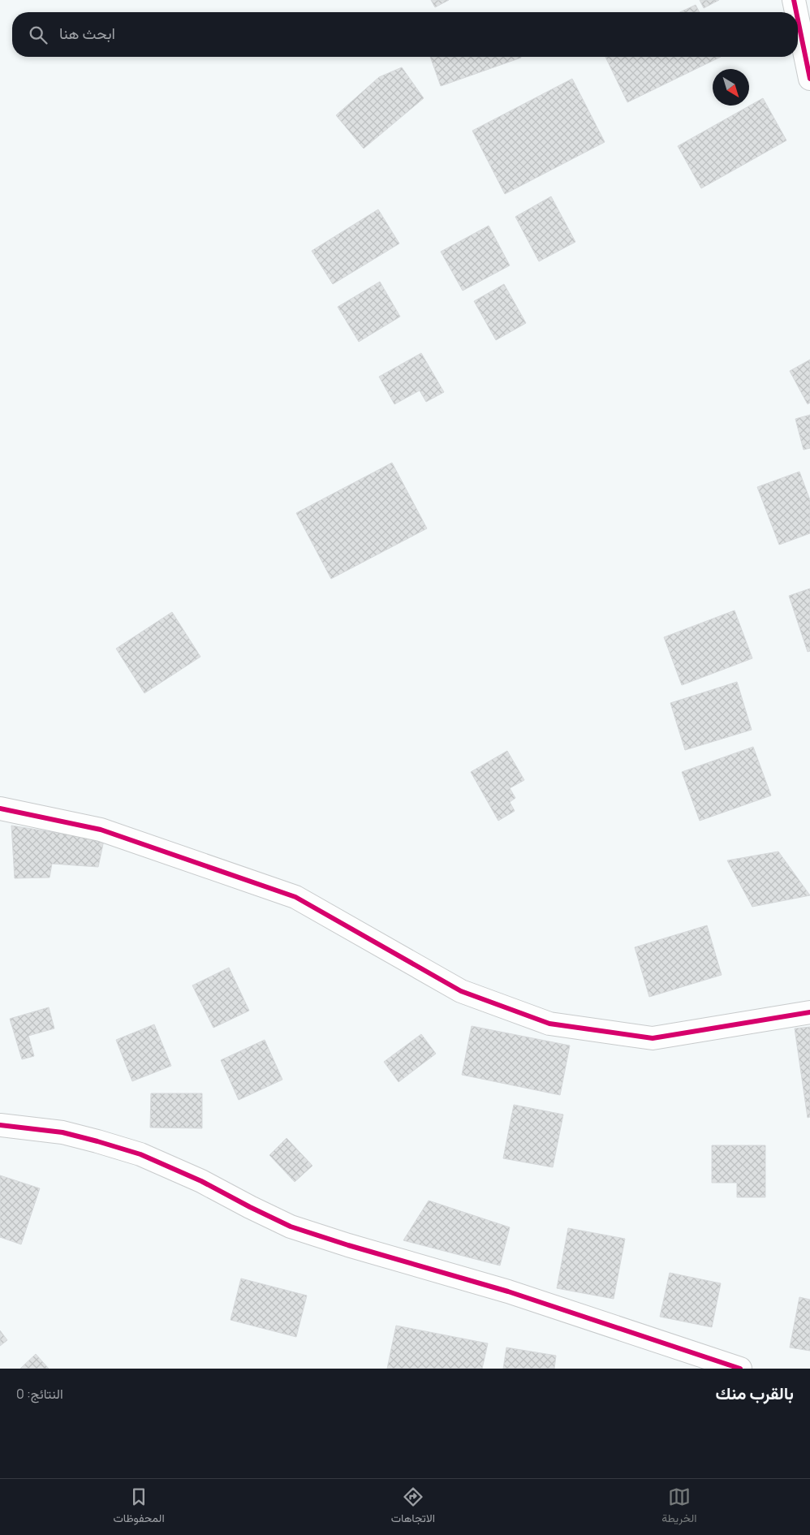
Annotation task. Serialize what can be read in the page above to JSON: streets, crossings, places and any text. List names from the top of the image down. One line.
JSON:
{"north":"bottom right","page":{"search":"ابحث هنا","heading":["بالقرب منك","النتائج: 0"],"nav":["الخريطة","الاتجاهات","المحفوظات"]}}
